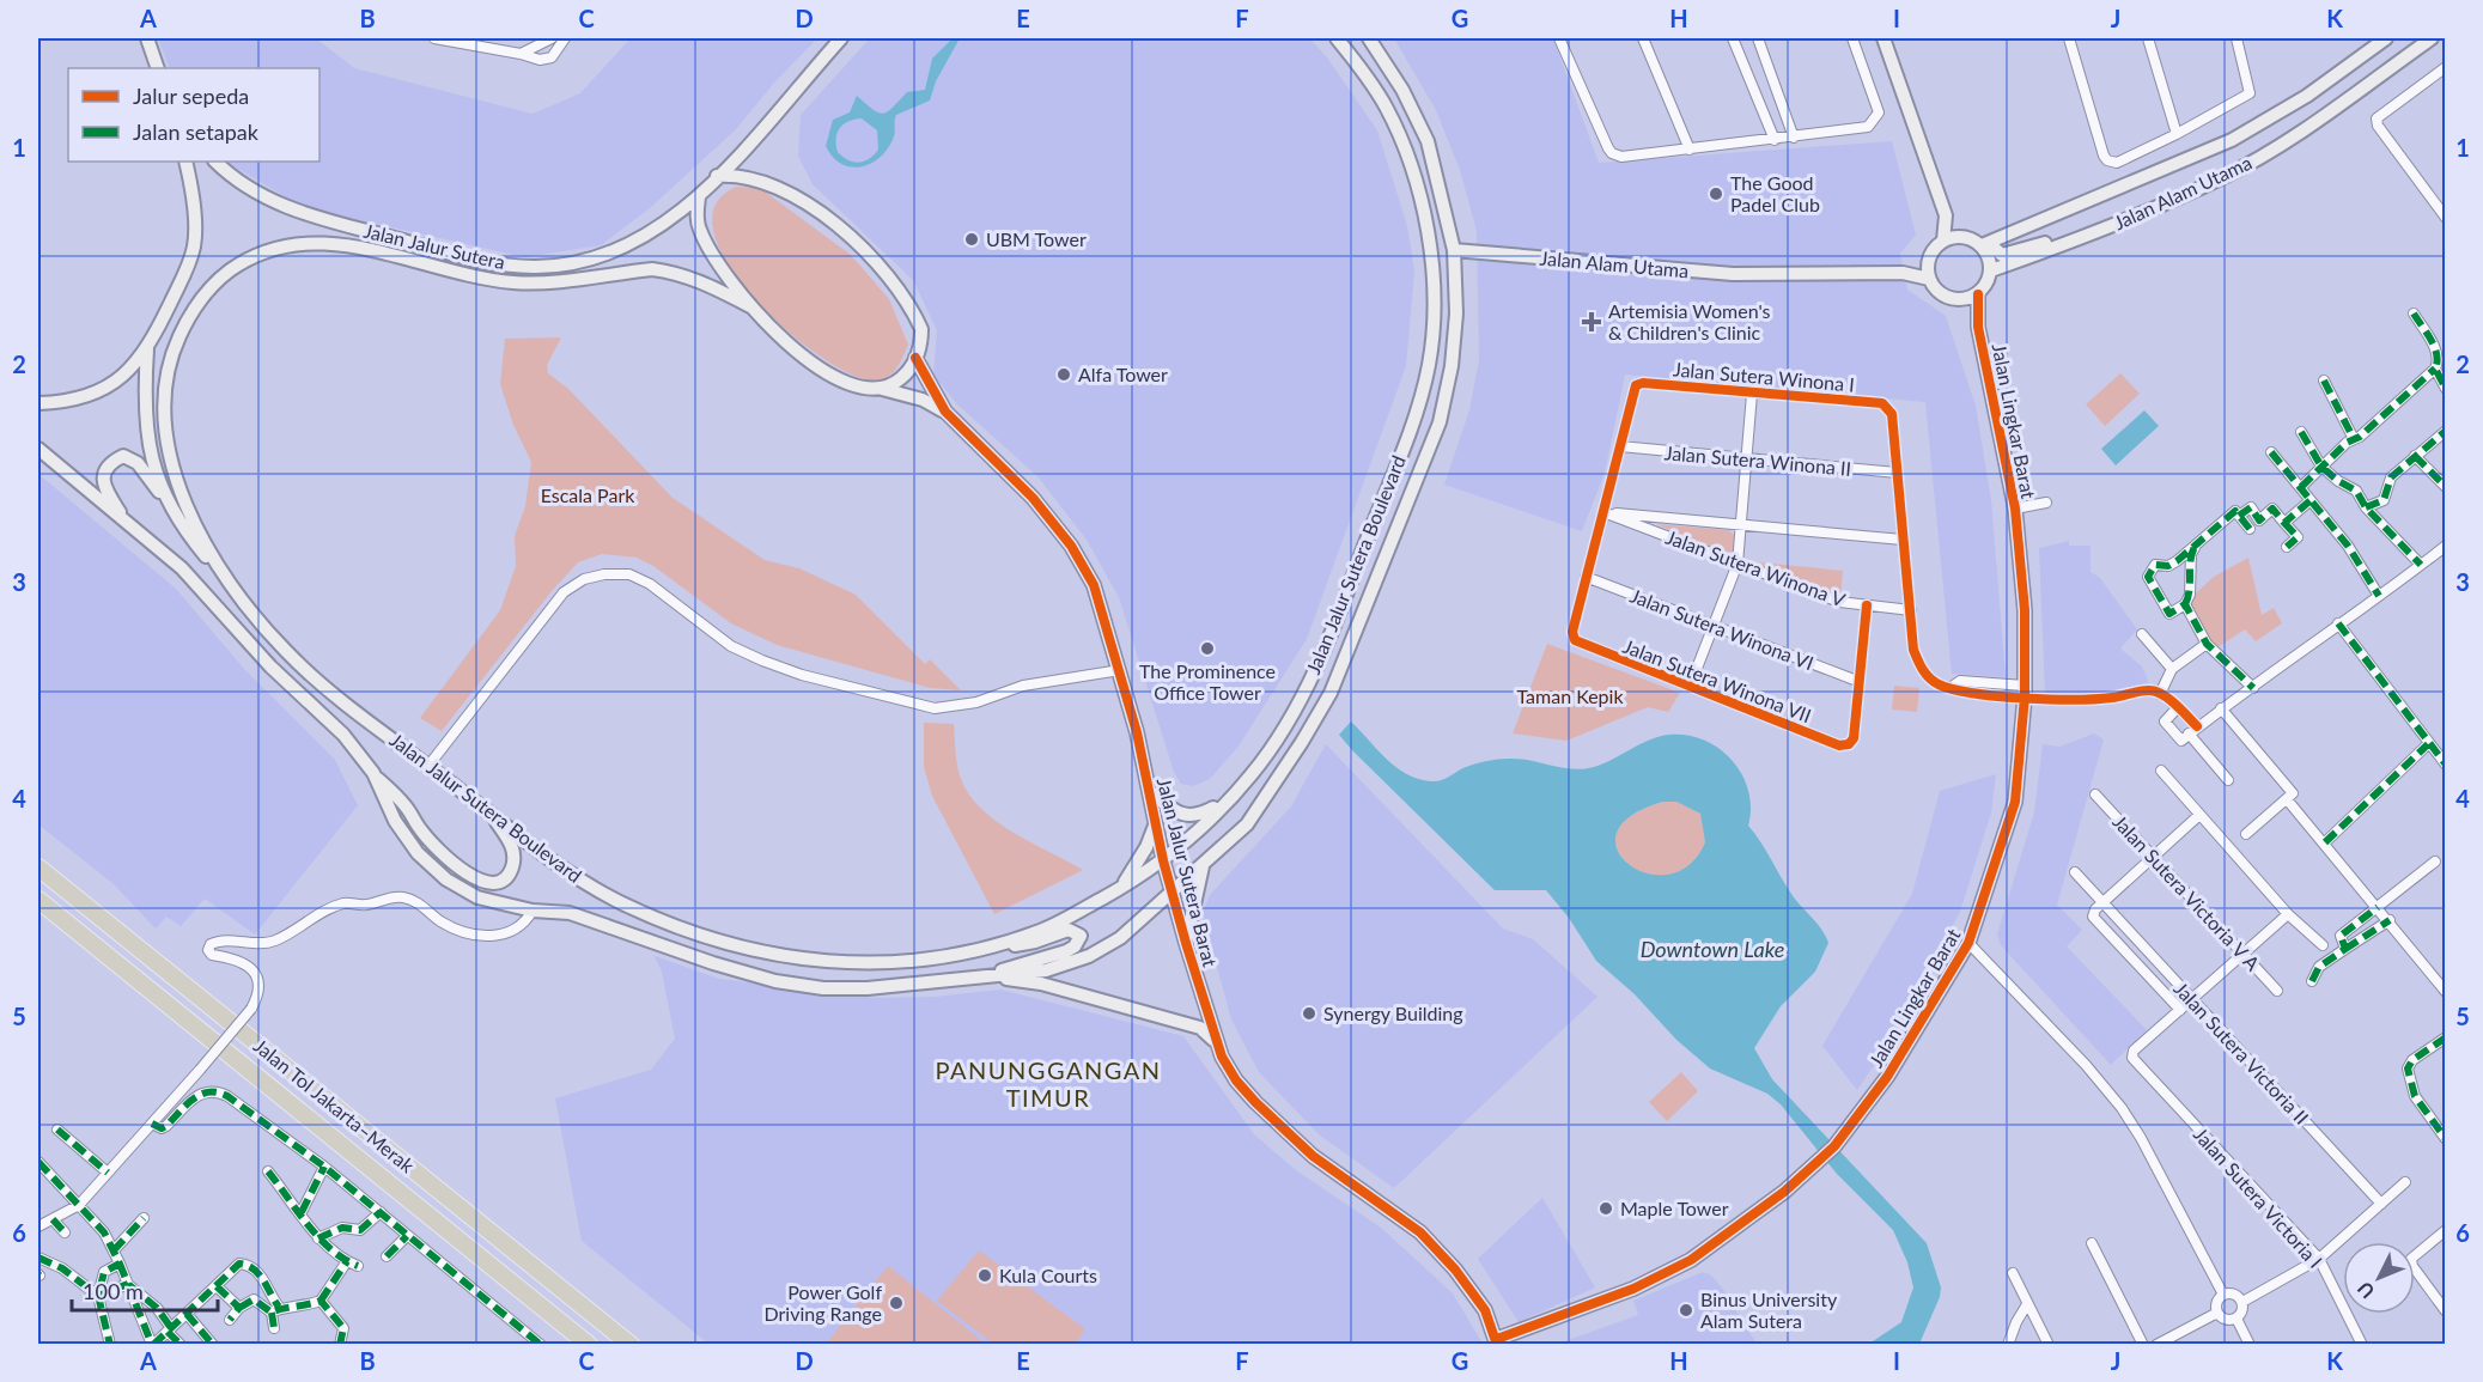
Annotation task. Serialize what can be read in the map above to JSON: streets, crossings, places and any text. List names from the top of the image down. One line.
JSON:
{"streets":{"highway":["Jalan Tol Jakarta–Merak"],"main road":["Jalan Alam Utama","Jalan Jalur Sutera","Jalan Lingkar Barat","Jalan Jalur Sutera Boulevard","Jalan Jalur Sutera Barat"],"street":["Jalan Sutera Winona I","Jalan Sutera Winona II","Jalan Sutera Winona V","Jalan Sutera Winona VI","Jalan Sutera Winona VII","Jalan Sutera Victoria V A","Jalan Sutera Victoria II","Jalan Sutera Victoria I"]},"crossings":[["Jalan Alam Utama","Jalan Lingkar Barat"],["Jalan Alam Utama","Jalan Jalur Sutera Boulevard"],["Jalan Sutera Winona I","Jalan Sutera Winona II"],["Jalan Lingkar Barat","Jalan Jalur Sutera Barat"],["Jalan Jalur Sutera Boulevard","Jalan Jalur Sutera Barat"],["Jalan Sutera Winona VI","Jalan Sutera Winona VII"],["Jalan Sutera Victoria II","Jalan Sutera Victoria I"]],"districts":["PANUNGGANGAN TIMUR"],"water":["Downtown Lake"],"parks":["Escala Park","Taman Kepik"],"places":{"other":["The Good Padel Club","UBM Tower","Alfa Tower","The Prominence Office Tower","Synergy Building","Maple Tower","Kula Courts","Power Golf Driving Range","Binus University Alam Sutera"],"health":["Artemisia Women's & Children's Clinic"]},"legend":["Jalur sepeda","Jalan setapak"],"scale_bar":"100 m","north":"bottom left","grid":{"columns":["A","B","C","D","E","F","G","H","I","J","K"],"rows":["1","2","3","4","5","6"]}}
